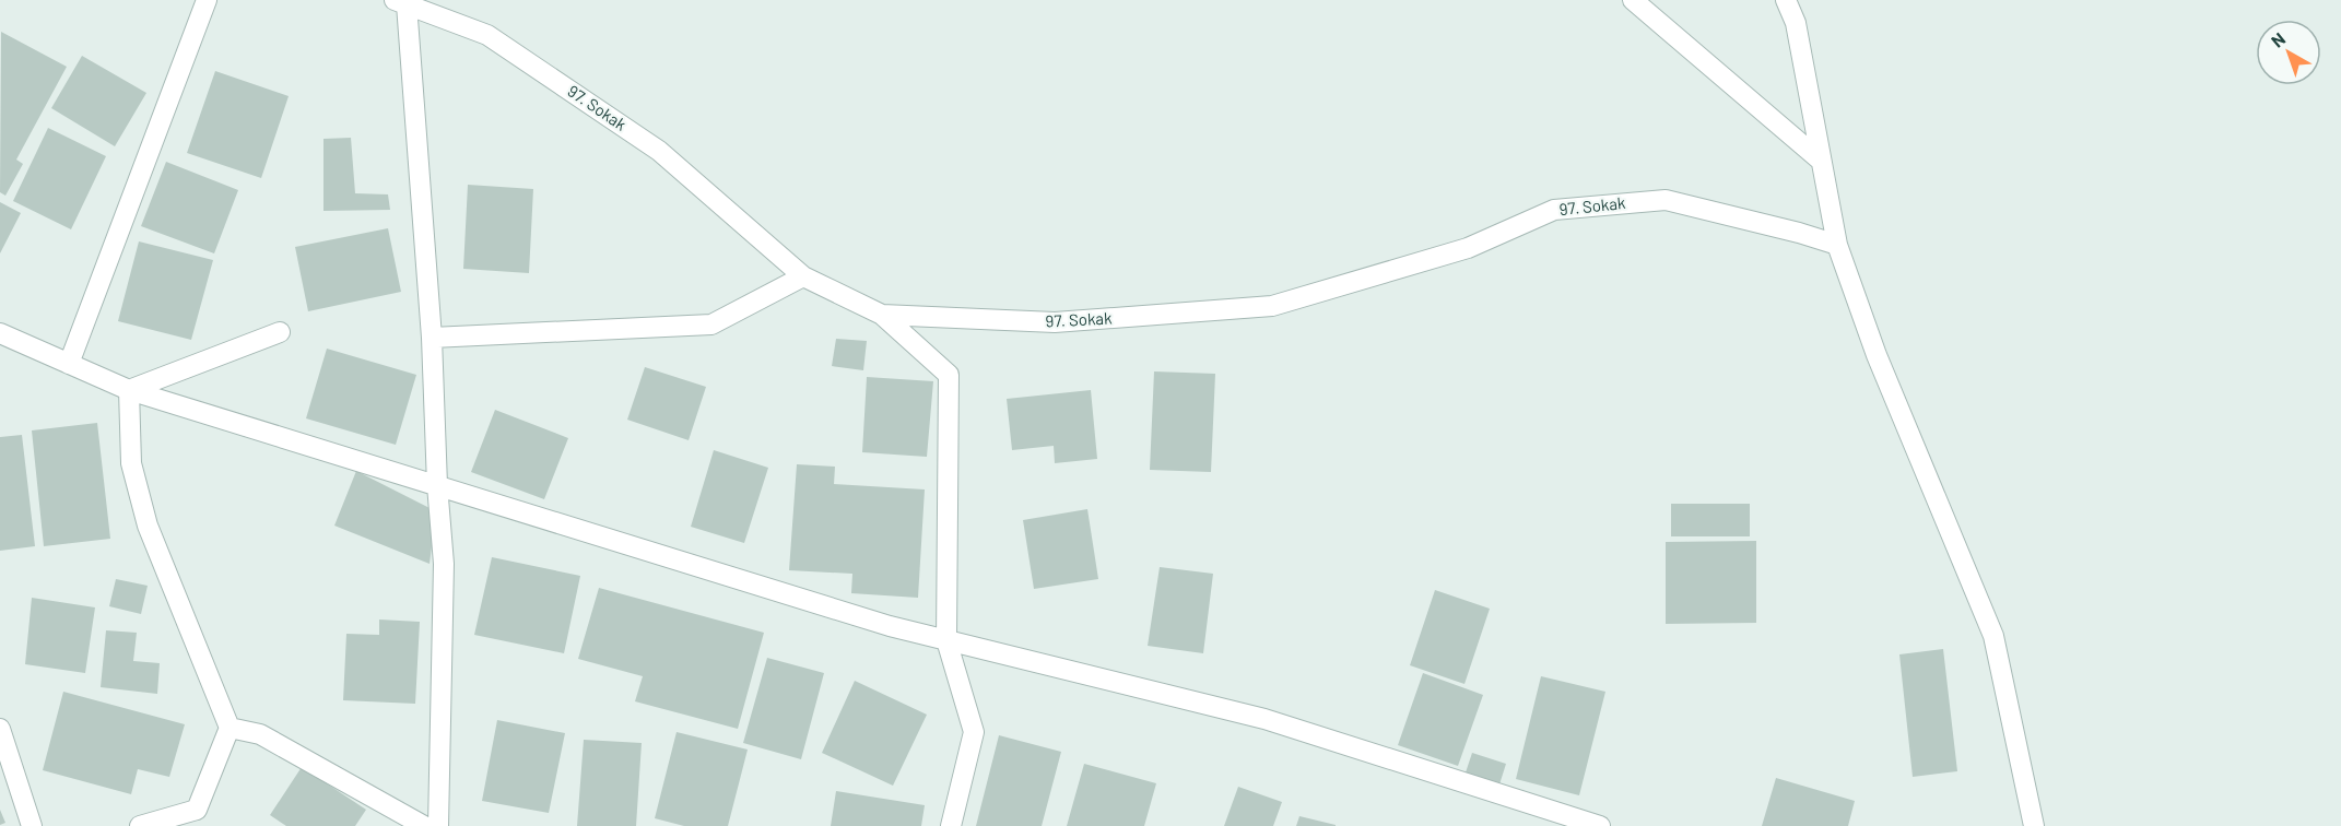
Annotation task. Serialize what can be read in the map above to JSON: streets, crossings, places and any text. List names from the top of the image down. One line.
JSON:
{"streets":{"street":["97. Sokak"]},"north":"top left"}
